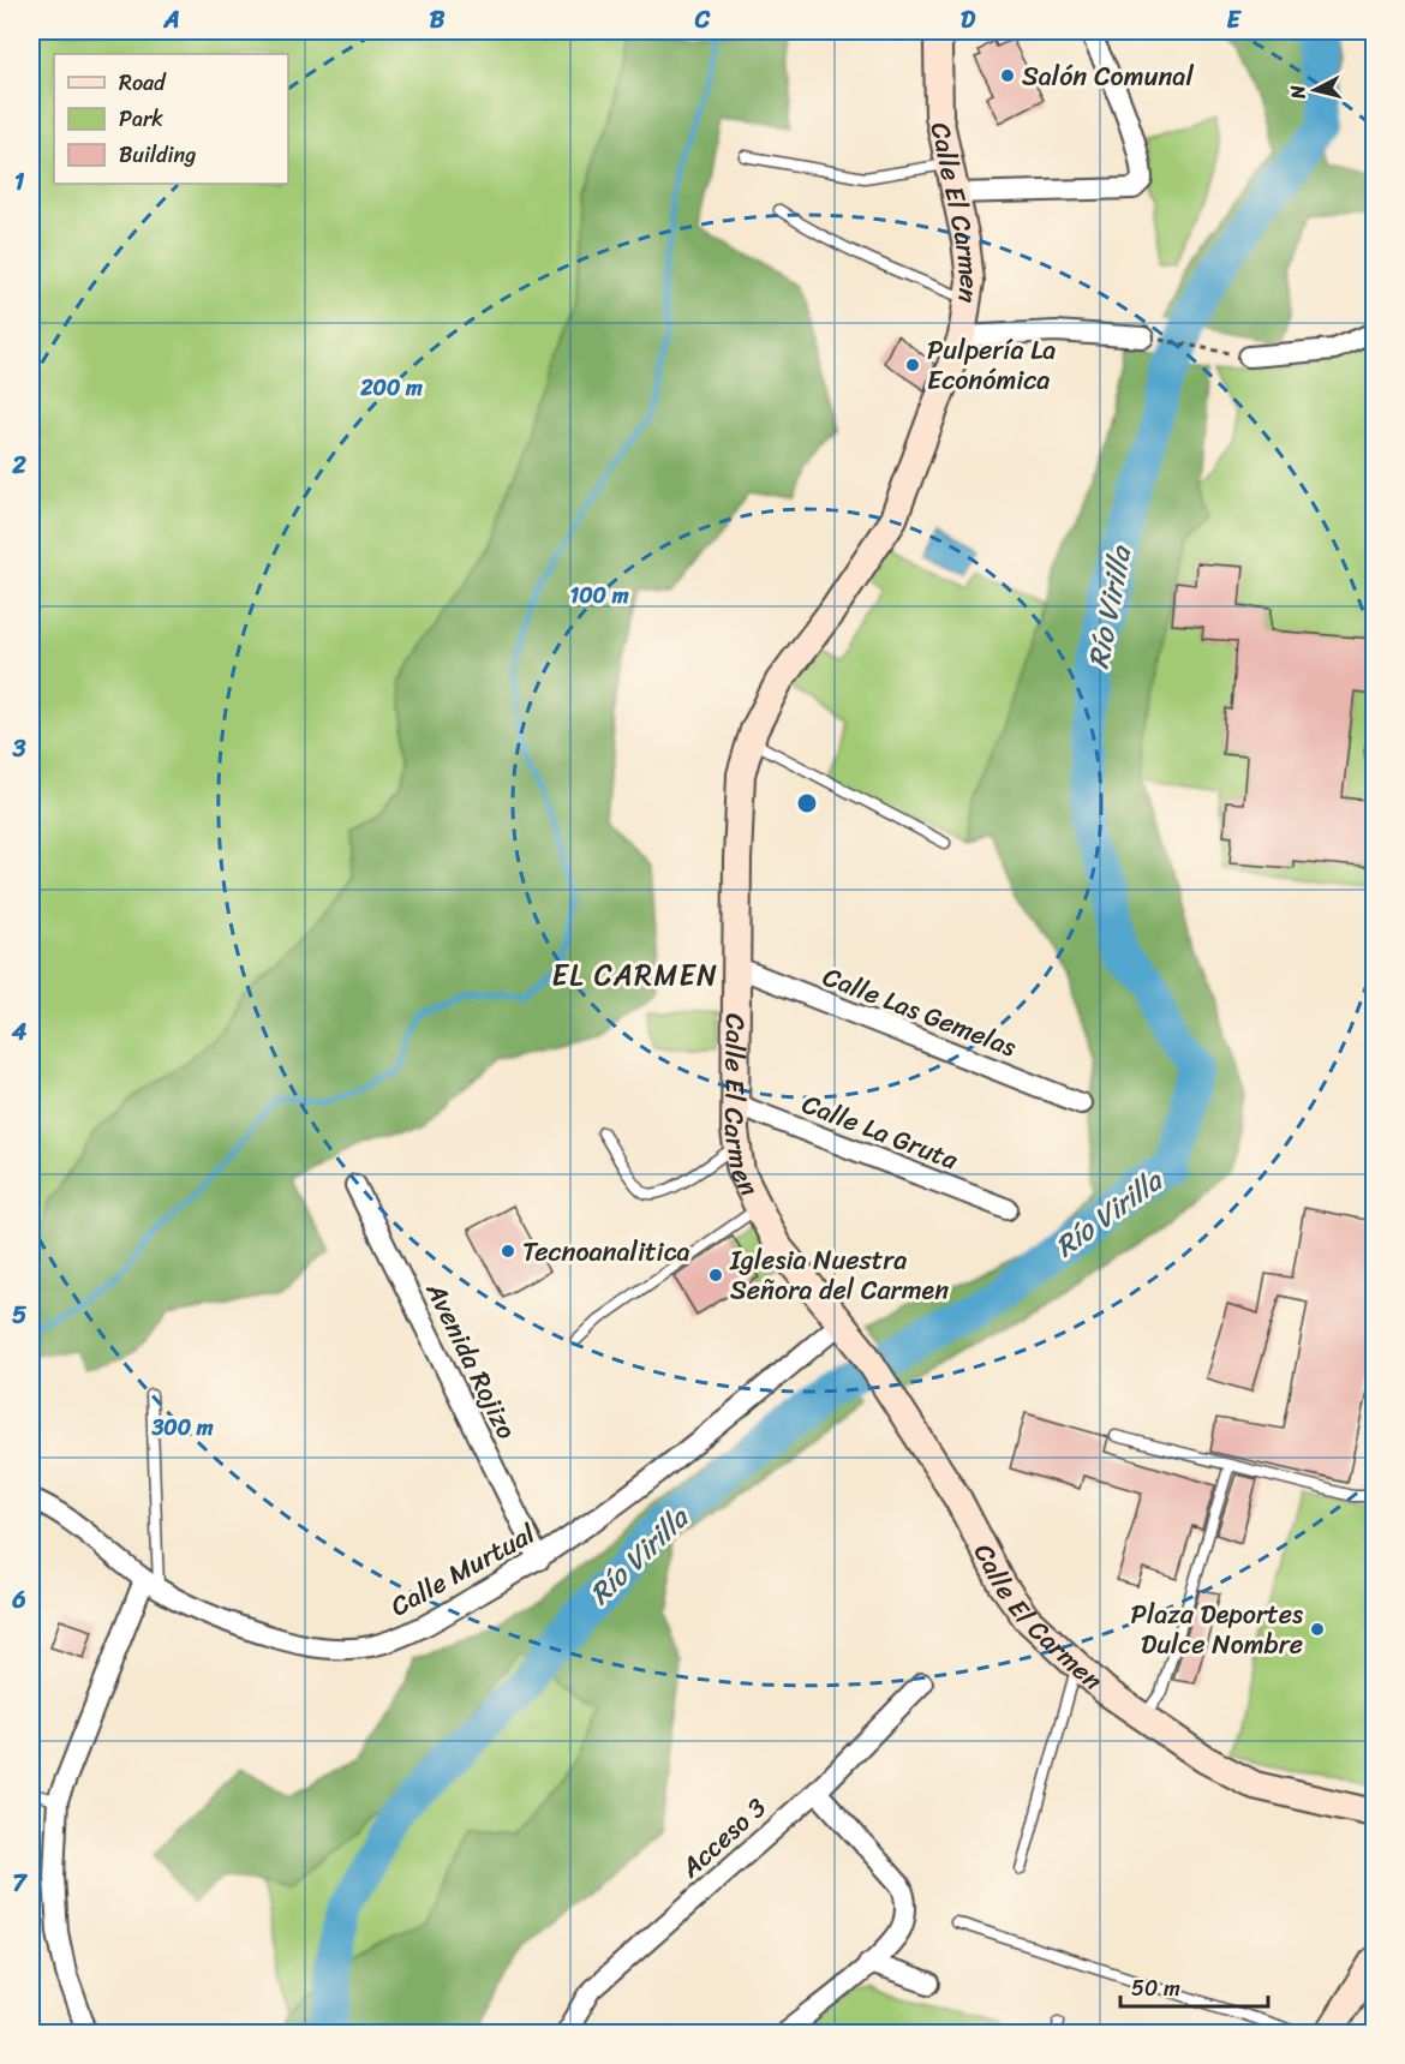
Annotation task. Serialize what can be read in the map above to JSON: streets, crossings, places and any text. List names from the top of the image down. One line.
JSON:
{"streets":{"street":["Calle El Carmen","Calle Las Gemelas","Calle La Gruta","Avenida Rojizo","Calle Murtual","Acceso 3"]},"crossings":[["Calle El Carmen","Calle Las Gemelas"],["Calle El Carmen","Calle La Gruta"],["Calle El Carmen","Calle Murtual"],["Avenida Rojizo","Calle Murtual"]],"districts":["EL CARMEN"],"water":["Río Virilla"],"places":["Salón Comunal","Pulpería La Económica","Tecnoanalitica","Iglesia Nuestra Señora del Carmen","Plaza Deportes Dulce Nombre"],"legend":["Road","Park","Building"],"scale_bar":"50 m","north":"left","grid":{"columns":["A","B","C","D","E"],"rows":["1","2","3","4","5","6","7"]},"rings":["200 m","100 m","300 m"]}
